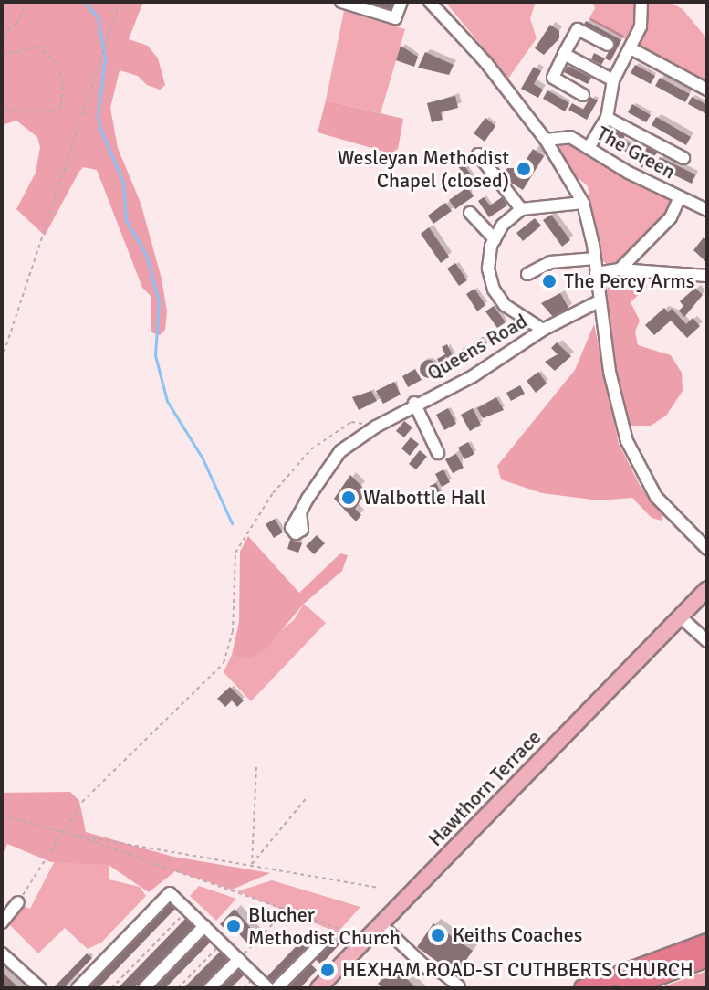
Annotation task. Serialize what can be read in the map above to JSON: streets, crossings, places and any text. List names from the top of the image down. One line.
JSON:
{"streets":{"main road":["Hawthorn Terrace"],"street":["The Green","Queens Road"]},"places":["Wesleyan Methodist Chapel (closed)","The Percy Arms","Walbottle Hall","Blucher Methodist Church","Keiths Coaches","HEXHAM ROAD-ST CUTHBERTS CHURCH"]}
